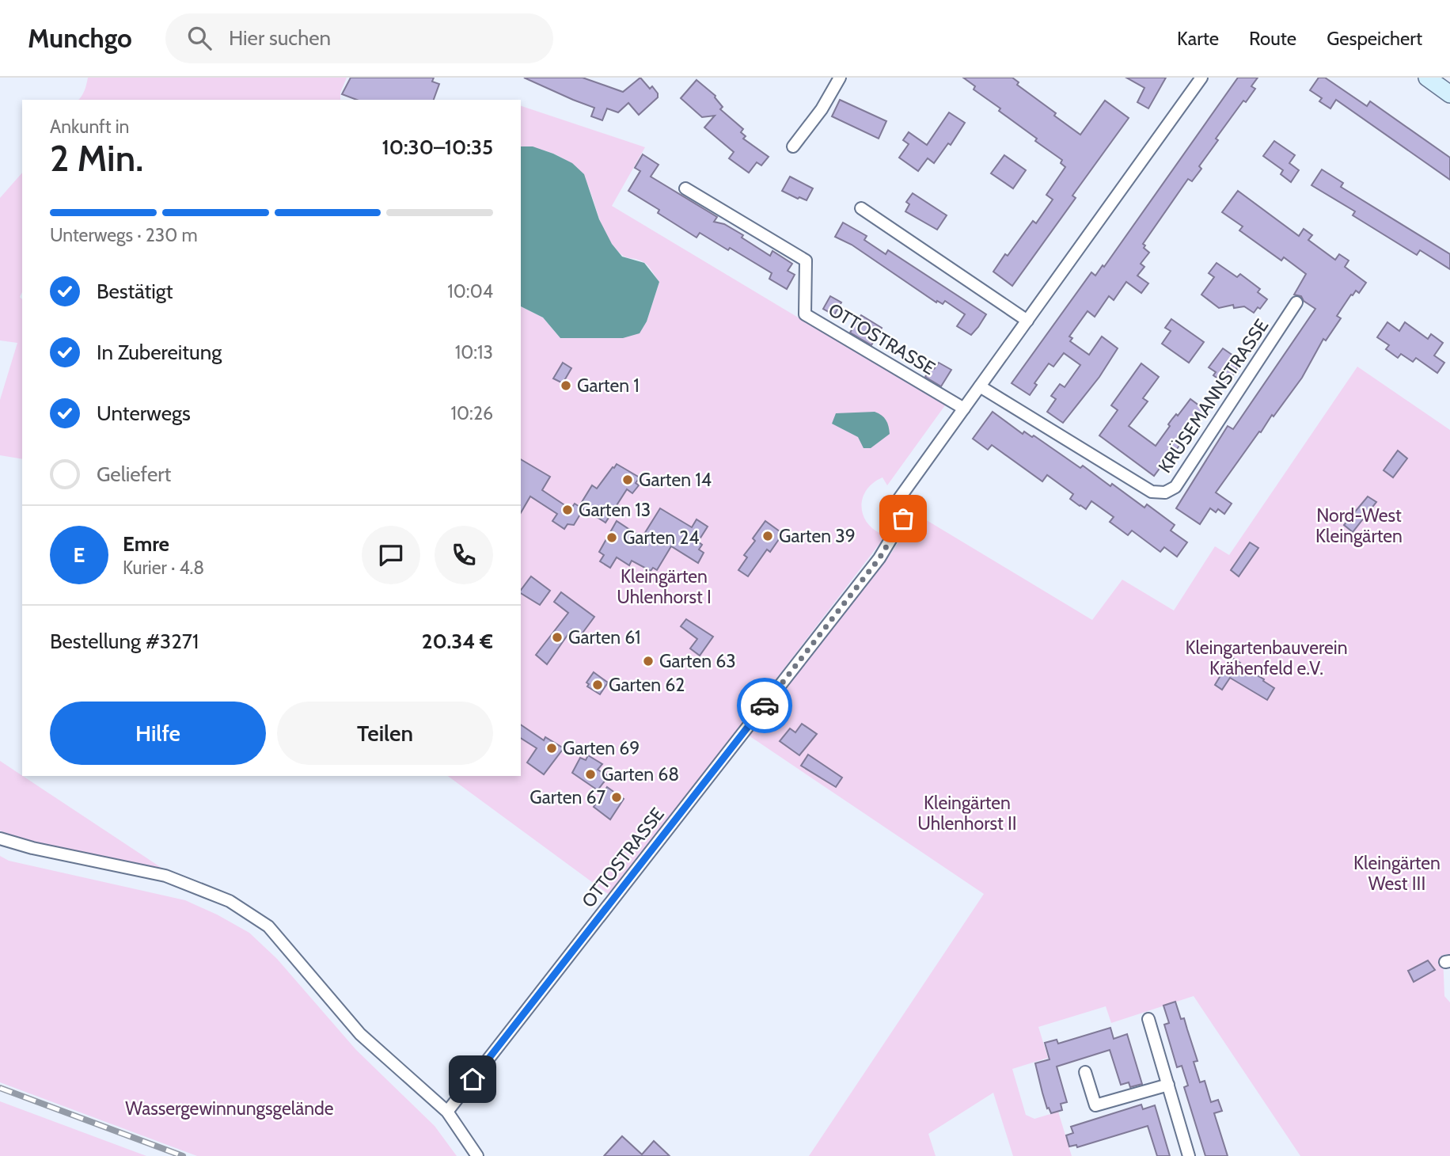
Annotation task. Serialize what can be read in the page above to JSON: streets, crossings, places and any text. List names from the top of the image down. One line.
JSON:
{"streets":{"street":["OTTOSTRASSE","KRÜSEMANNSTRASSE"]},"crossings":[["OTTOSTRASSE","KRÜSEMANNSTRASSE"]],"parks":["Nord-West Kleingärten","Kleingärten Uhlenhorst I","Kleingartenbauverein Krähenfeld e.V.","Kleingärten Uhlenhorst II","Kleingärten West III","Wassergewinnungsgelände"],"places":["Garten 1","Garten 14","Garten 13","Garten 39","Garten 24","Garten 61","Garten 63","Garten 62","Garten 69","Garten 68","Garten 67"],"page":{"header":"Munchgo","search":"Hier suchen","nav":["Karte","Route","Gespeichert"],"heading":["2 Min.","Ankunft in","10:30–10:35"],"panel":["Emre","Kurier · 4.8","Bestellung #3271","20.34 €"],"bar":"Unterwegs · 230 m","list":[["Bestätigt","10:04"],["In Zubereitung","10:13"],["Unterwegs","10:26"],"Geliefert"],"round":"E","buttons":["Hilfe","Teilen"]}}
